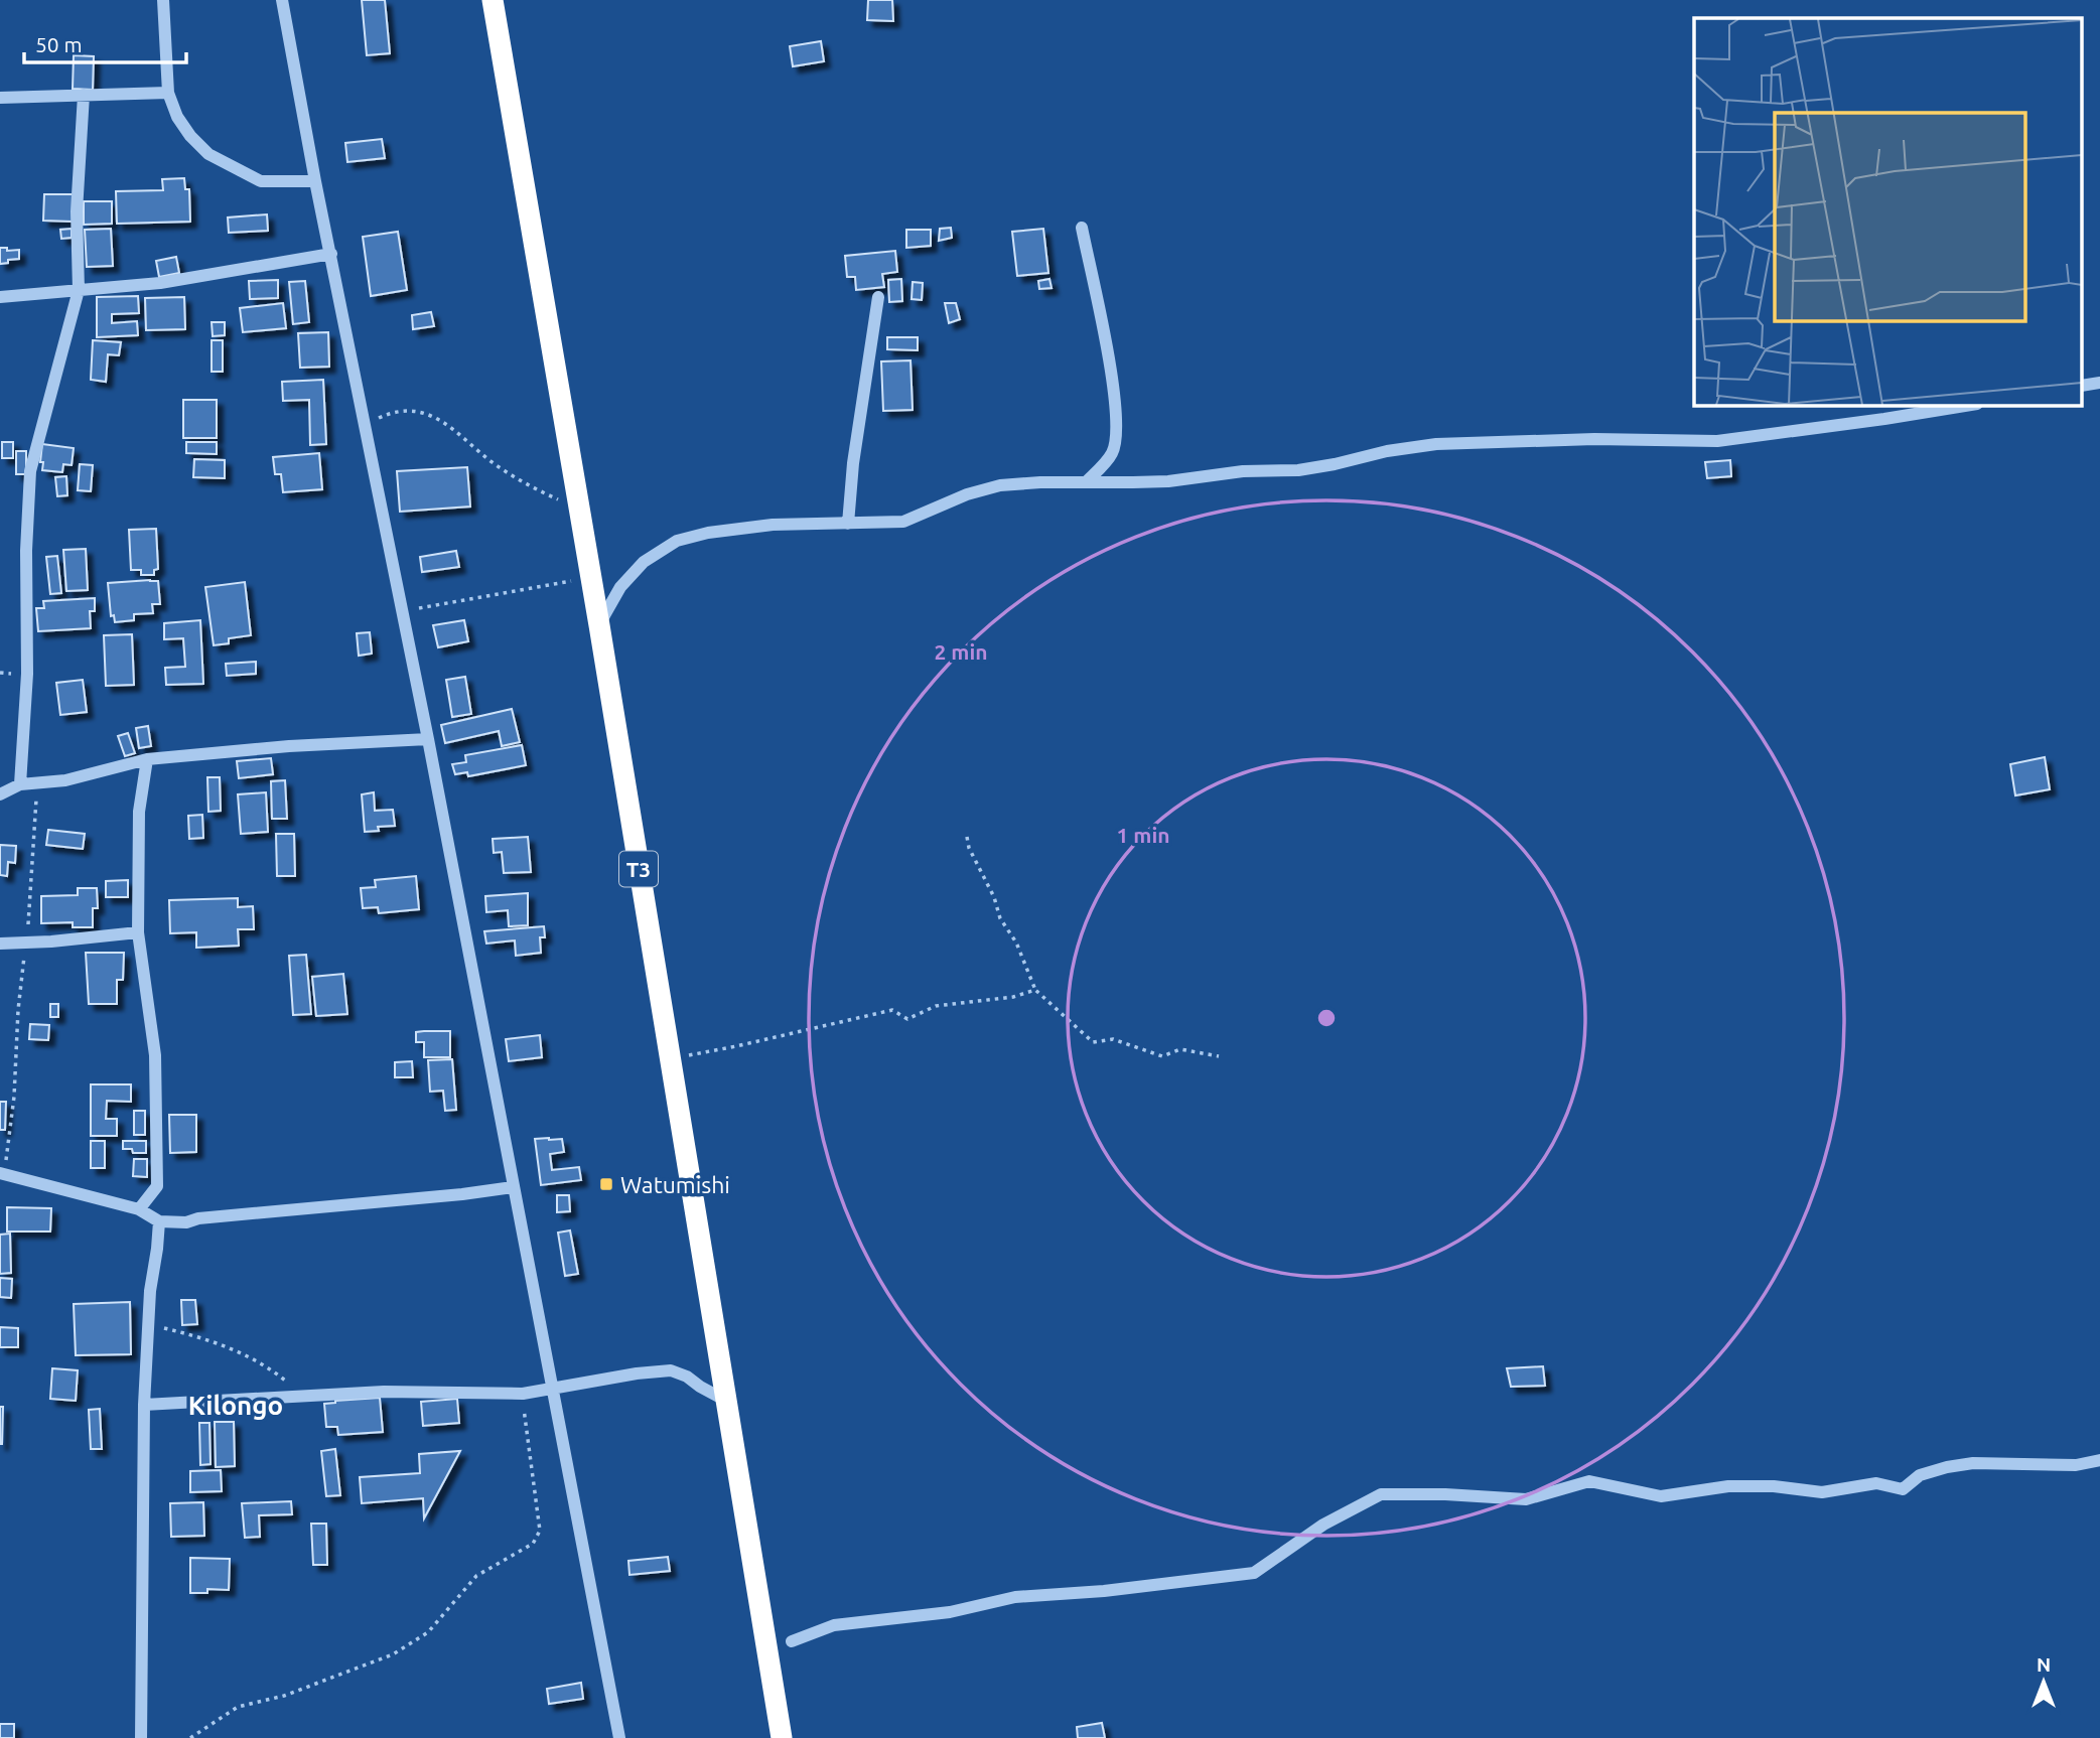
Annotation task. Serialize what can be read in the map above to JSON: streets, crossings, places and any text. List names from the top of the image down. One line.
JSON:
{"streets":{"highway":["T3"]},"districts":["Kilongo"],"places":{"transit":["Watumishi"]},"scale_bar":"50 m","north":"top","rings":["2 min","1 min"]}
